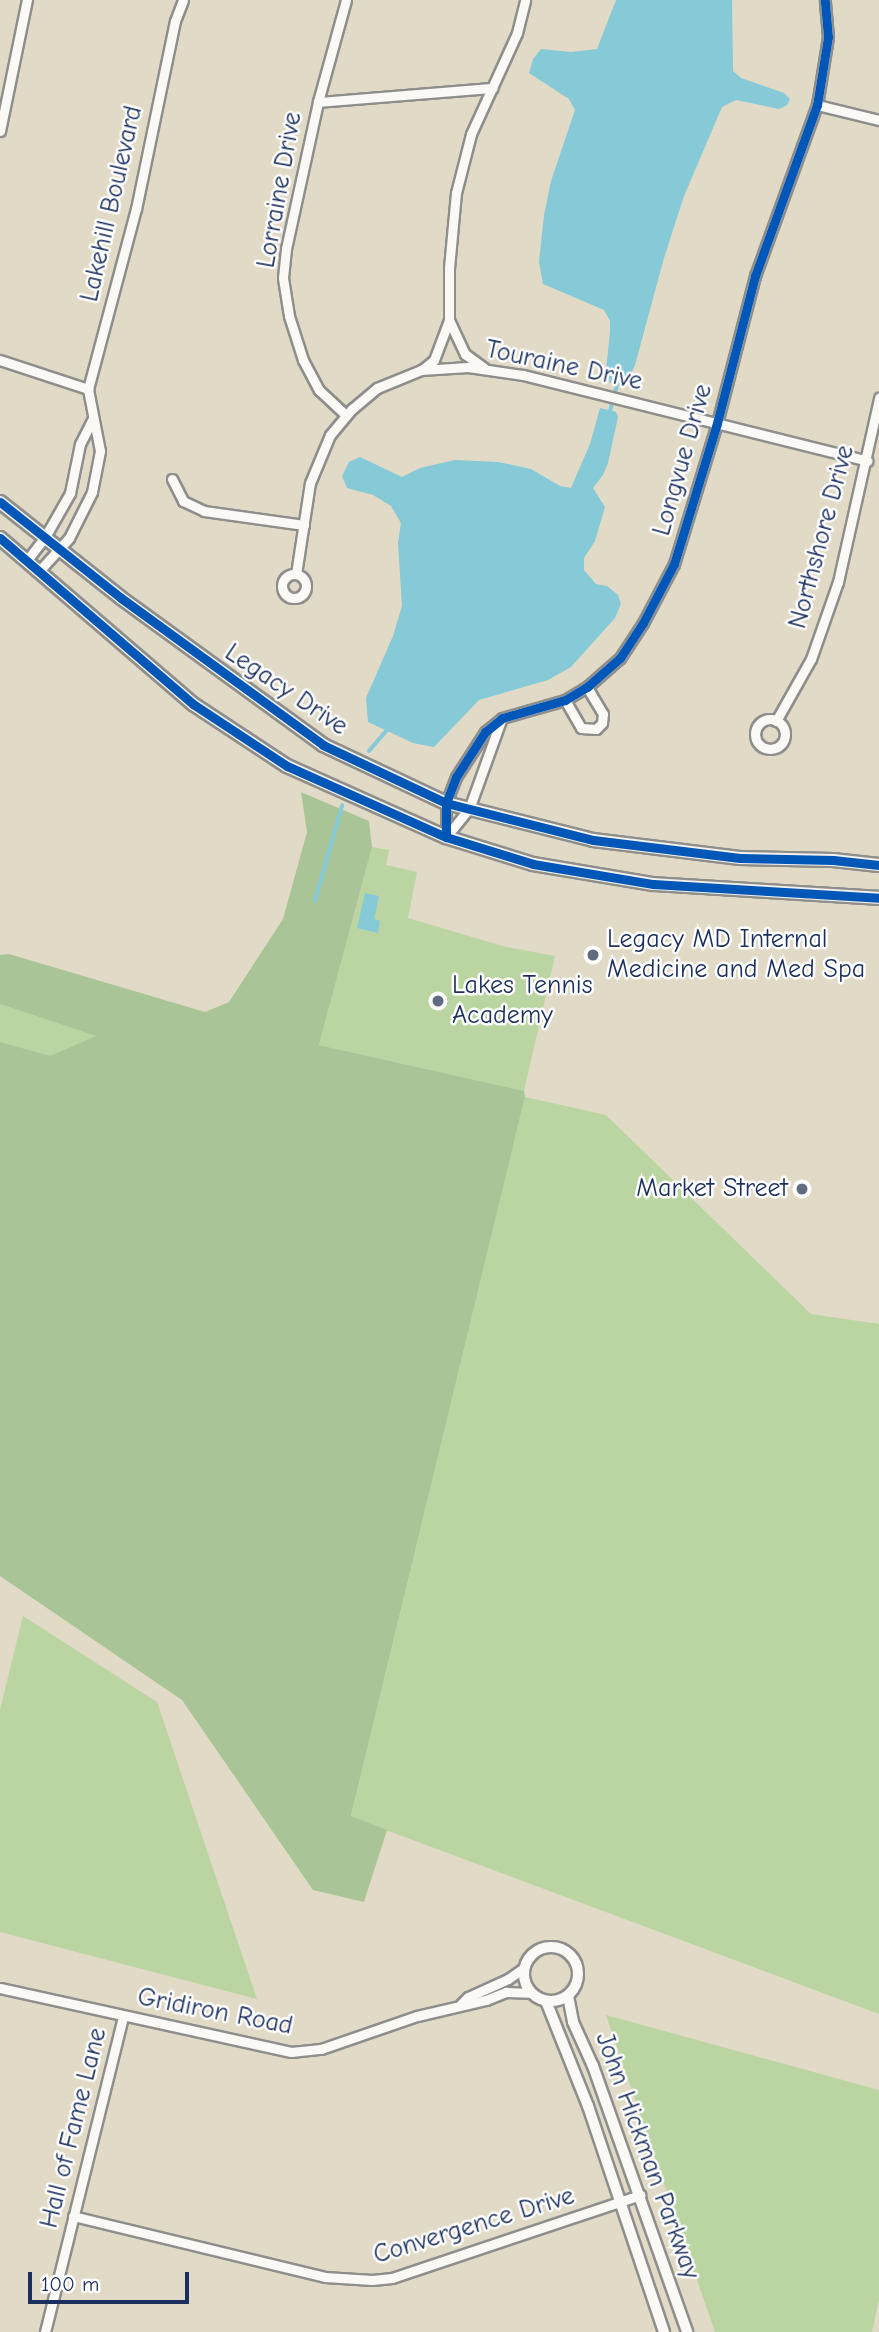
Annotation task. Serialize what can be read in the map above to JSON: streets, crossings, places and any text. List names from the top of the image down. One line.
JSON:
{"streets":{"main road":["Legacy Drive"],"street":["Lorraine Drive","Lakehill Boulevard","Touraine Drive","Longvue Drive","Northshore Drive","Gridiron Road","Hall of Fame Lane","John Hickman Parkway","Convergence Drive"]},"crossings":[["Lorraine Drive","Touraine Drive"],["Lakehill Boulevard","Legacy Drive"],["Touraine Drive","Longvue Drive"],["Touraine Drive","Northshore Drive"],["Longvue Drive","Legacy Drive"],["Gridiron Road","Hall of Fame Lane"],["Gridiron Road","John Hickman Parkway"],["Hall of Fame Lane","Convergence Drive"],["John Hickman Parkway","Convergence Drive"]],"places":["Legacy MD Internal Medicine and Med Spa","Lakes Tennis Academy","Market Street"],"scale_bar":"100 m"}
